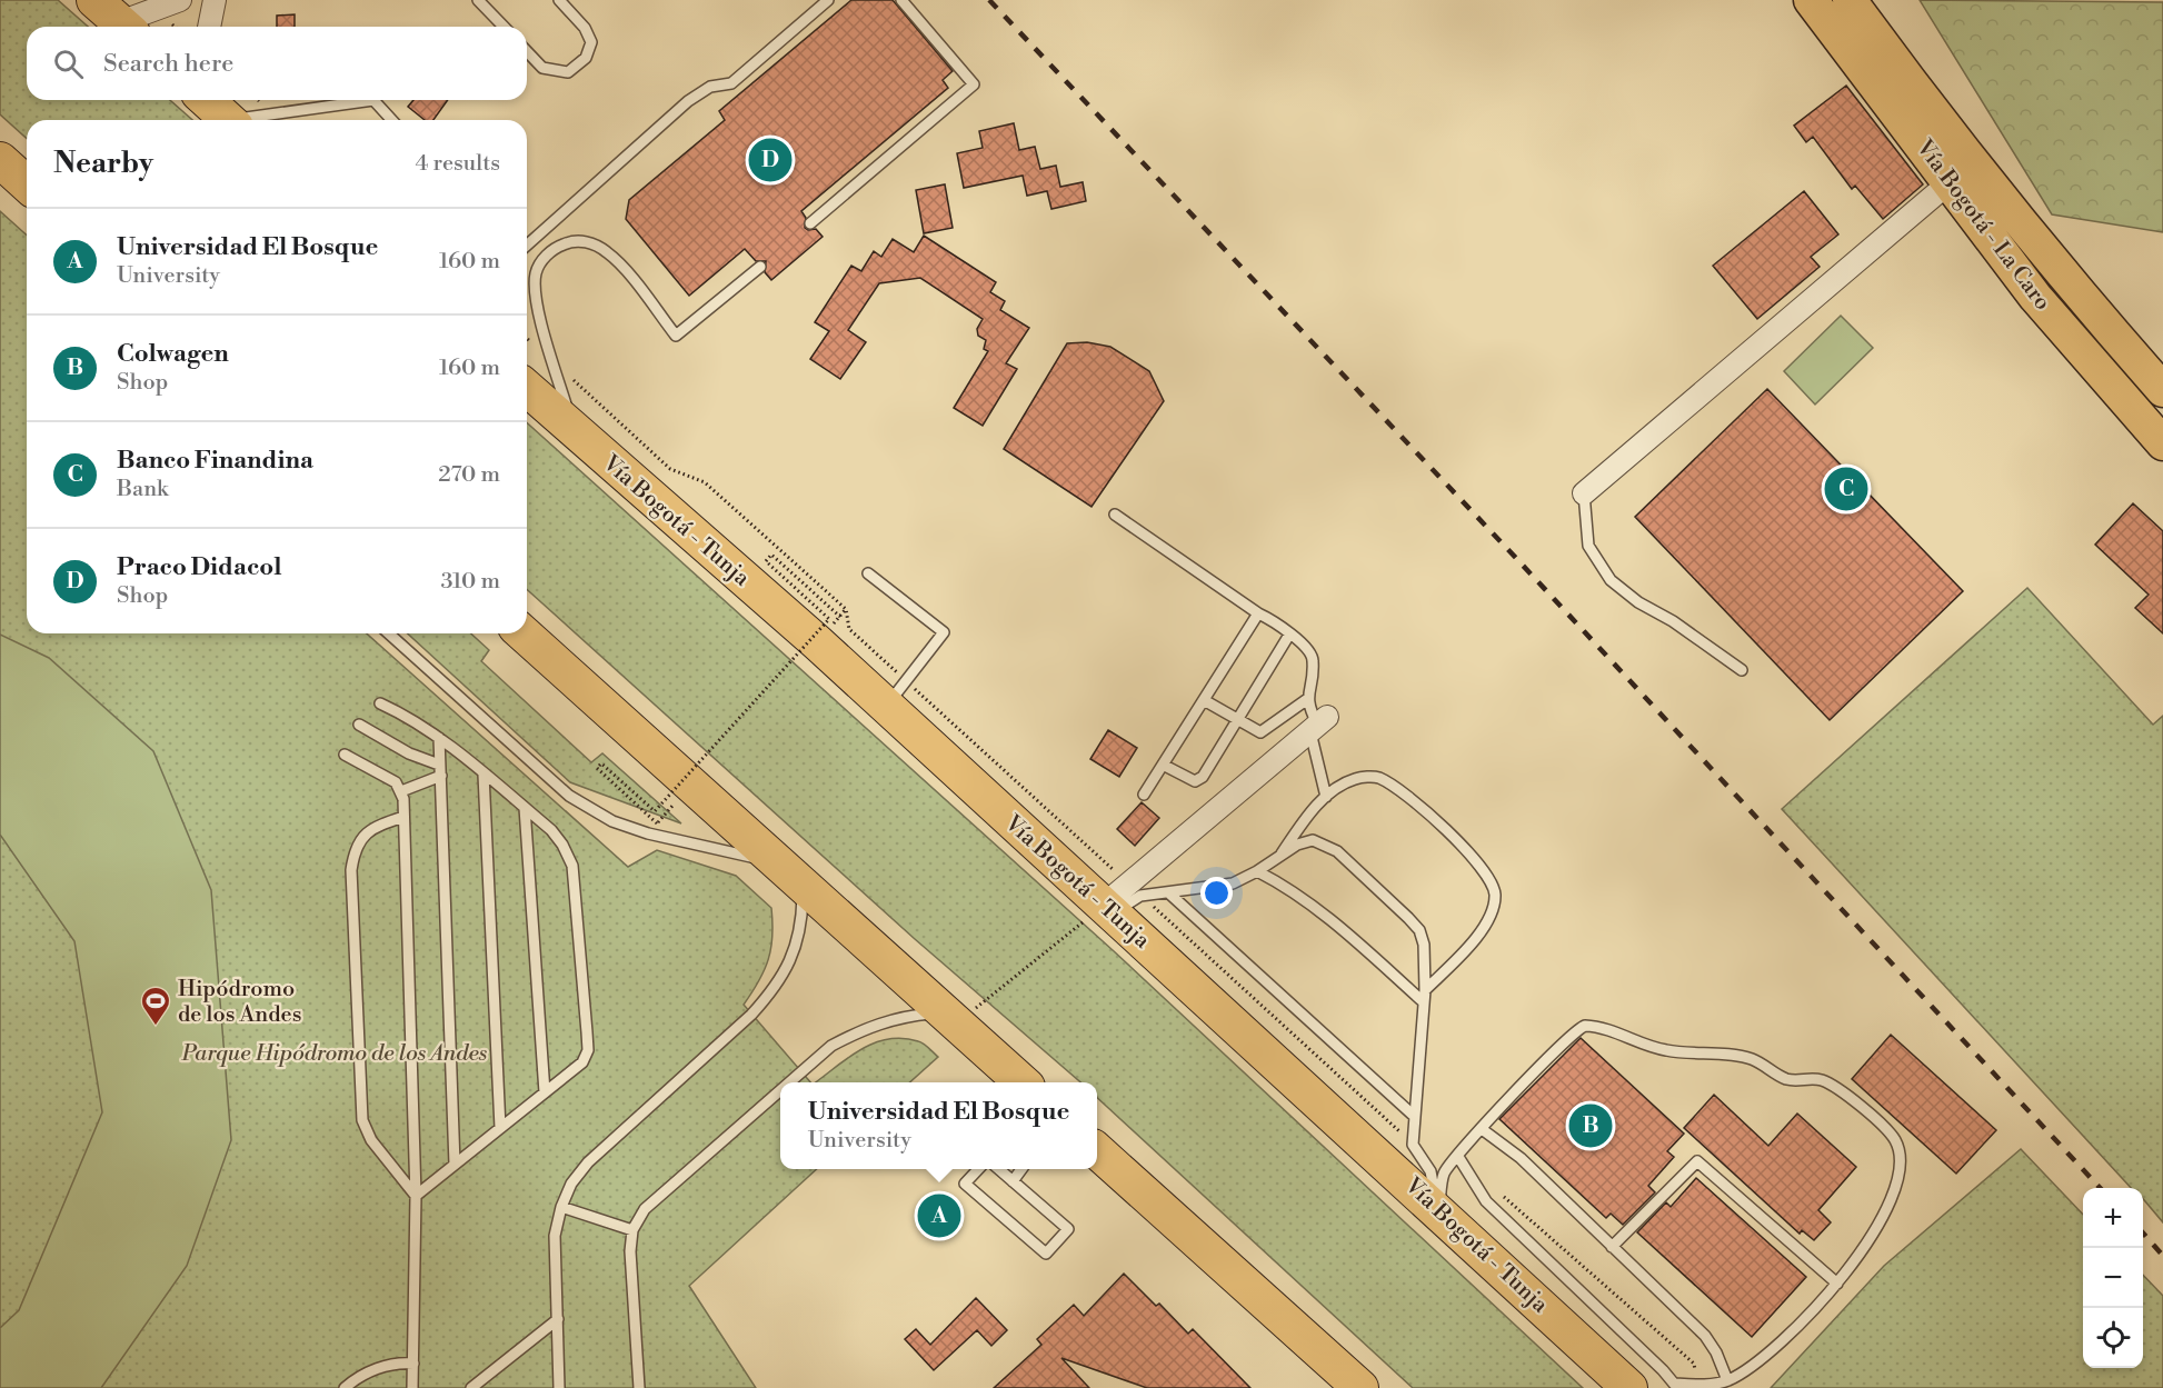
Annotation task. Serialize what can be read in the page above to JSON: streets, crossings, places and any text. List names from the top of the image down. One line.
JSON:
{"streets":{"highway":["Vía Bogotá - Tunja"],"main road":["Vía Bogotá - La Caro"]},"parks":["Parque Hipódromo de los Andes"],"places":{"sports":["Hipódromo de los Andes"]},"page":{"search":"Search here","heading":["Nearby","4 results"],"pins":["D","C","B","A"],"list":[{"mark":"A","name":"Universidad El Bosque","note":"University","value":"160 m"},{"mark":"B","name":"Colwagen","note":"Shop","value":"160 m"},{"mark":"C","name":"Banco Finandina","note":"Bank","value":"270 m"},{"mark":"D","name":"Praco Didacol","note":"Shop","value":"310 m"}],"popup":["Universidad El Bosque","University"],"map_buttons":["+","−"]}}
